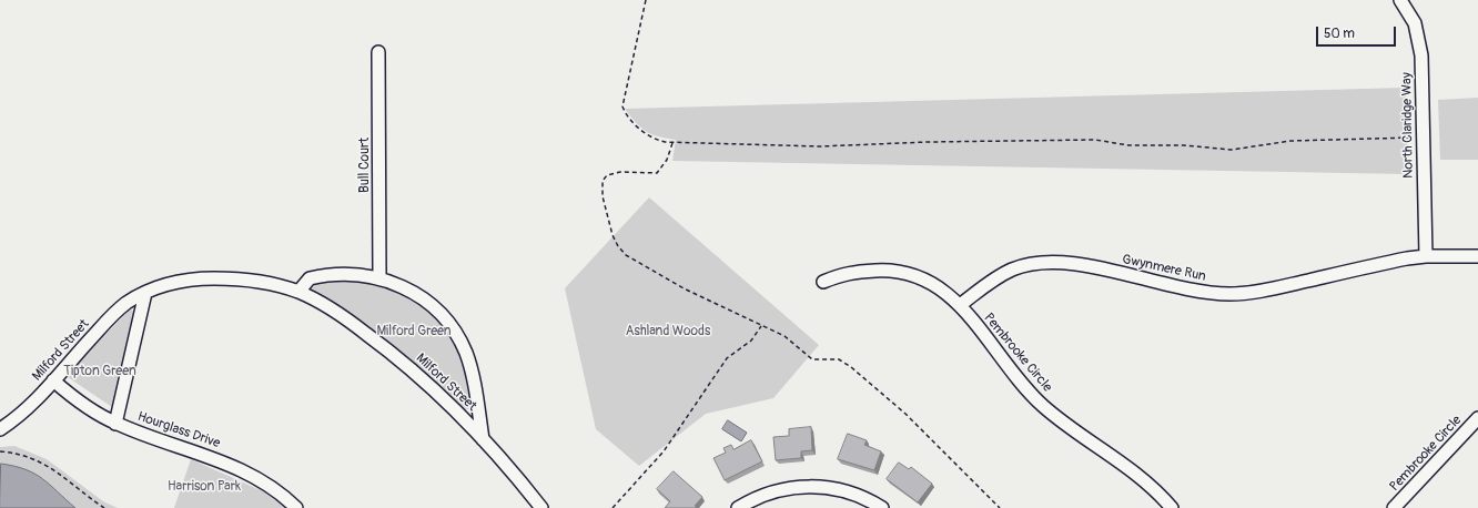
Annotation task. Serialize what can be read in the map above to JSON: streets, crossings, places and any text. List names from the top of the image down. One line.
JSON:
{"streets":{"street":["North Claridge Way","Bull Court","Gwynmere Run","Milford Street","Pembrooke Circle","Hourglass Drive"]},"crossings":[["North Claridge Way","Gwynmere Run"],["Bull Court","Milford Street"],["Gwynmere Run","Pembrooke Circle"],["Milford Street","Hourglass Drive"]],"parks":["Milford Green","Ashland Woods","Tipton Green","Harrison Park"],"scale_bar":"50 m"}
